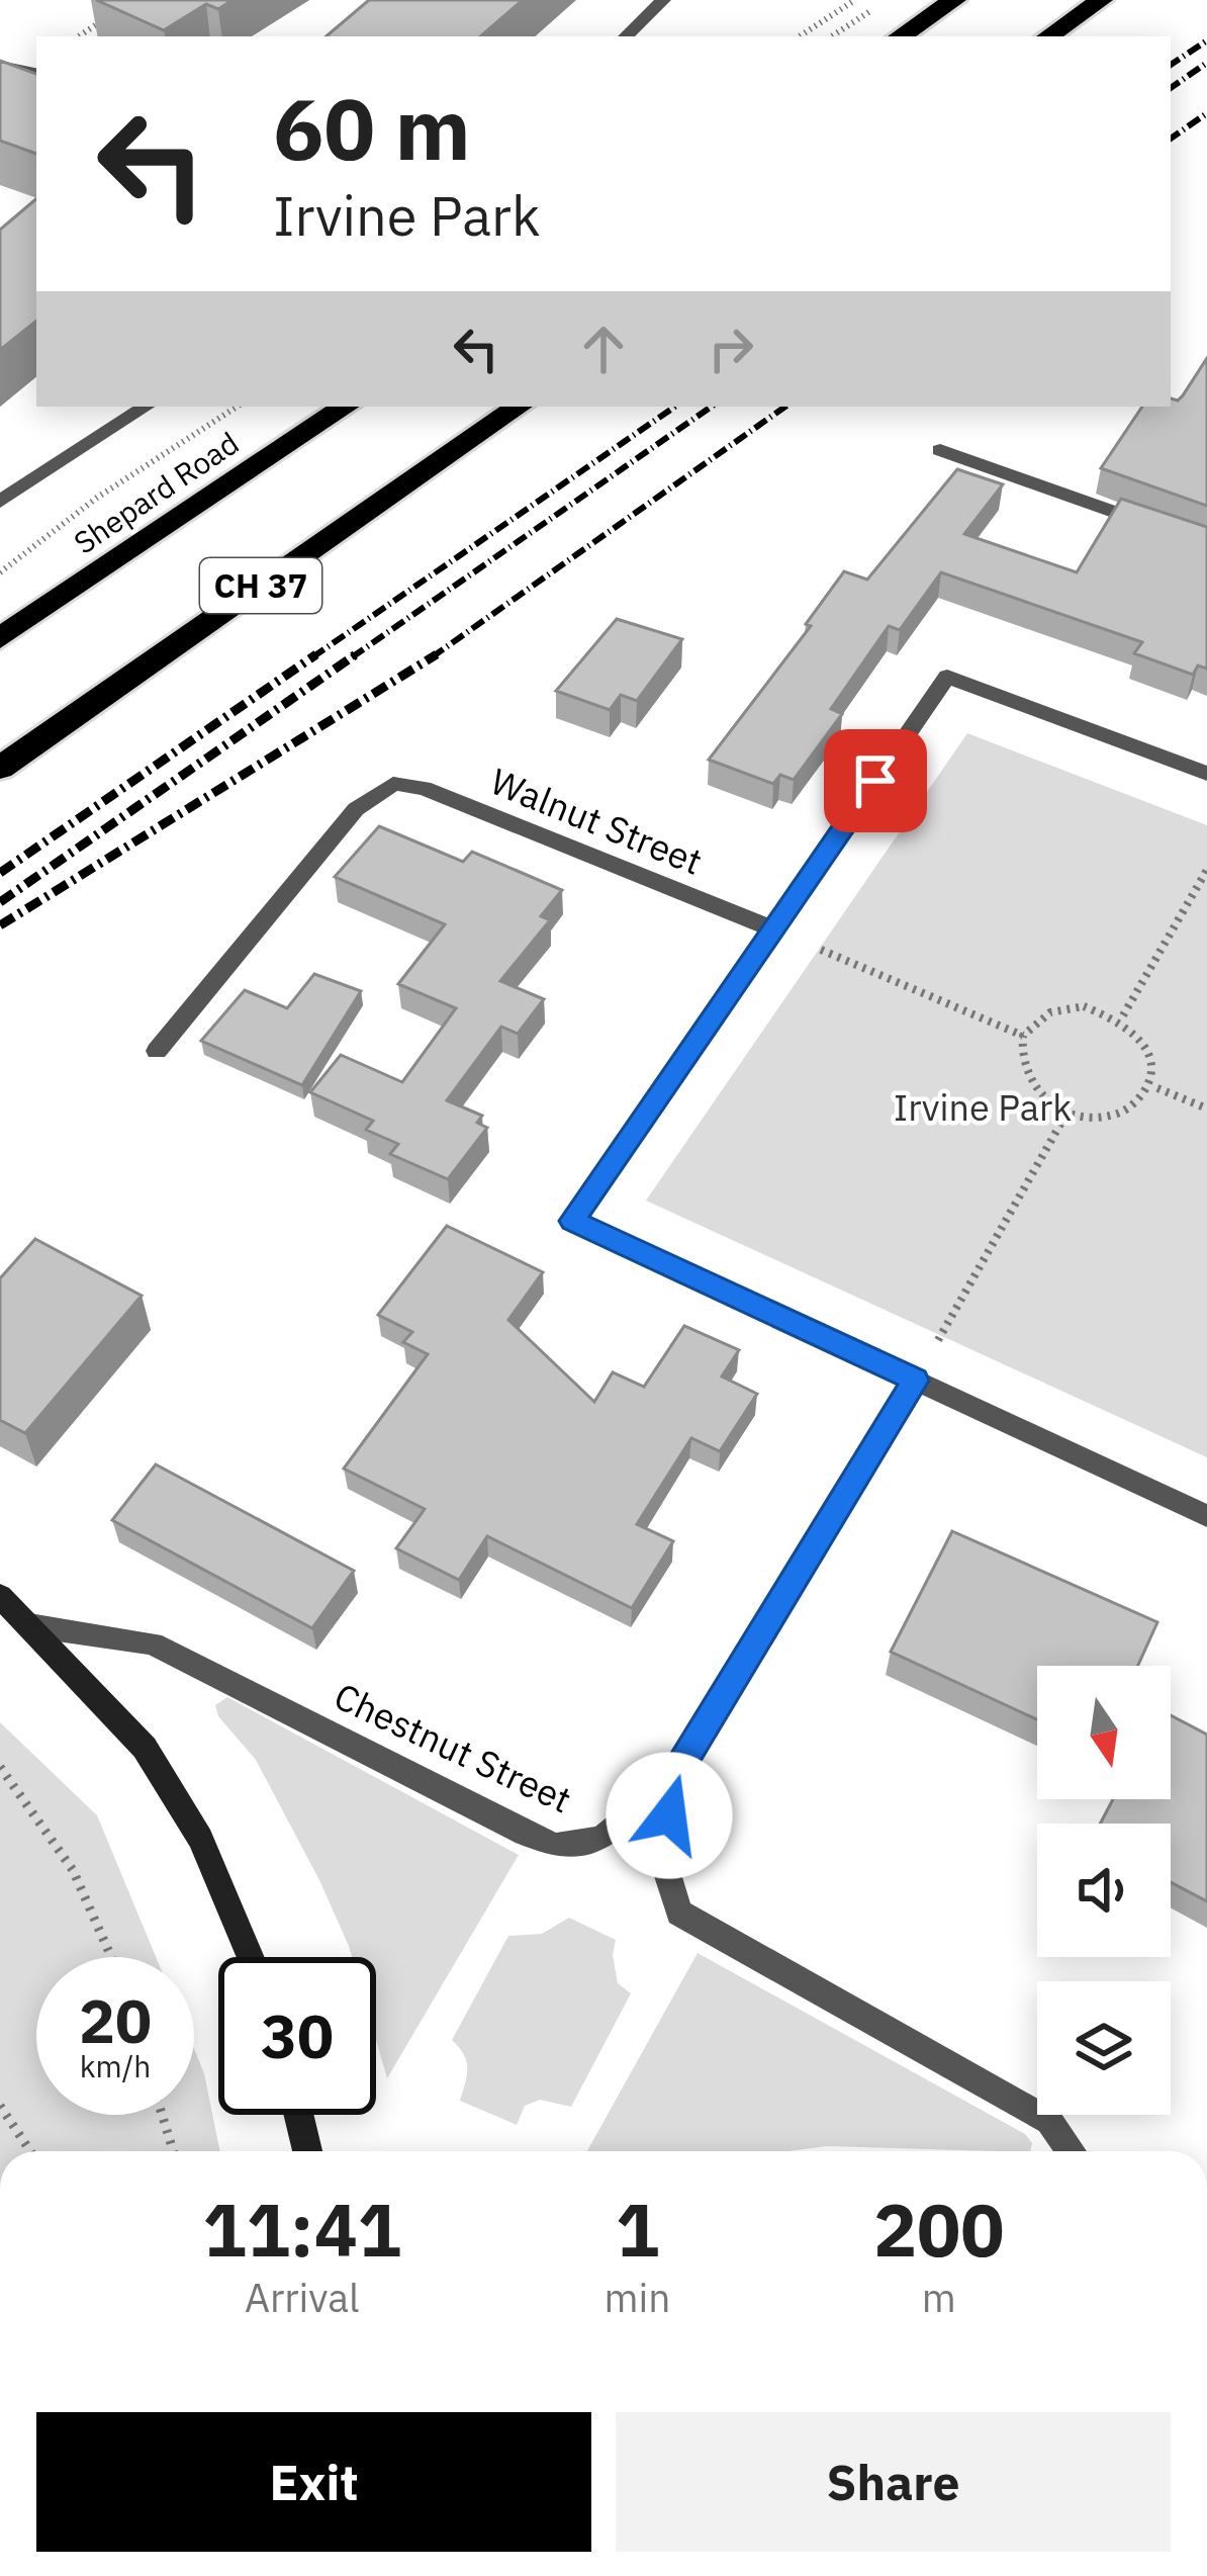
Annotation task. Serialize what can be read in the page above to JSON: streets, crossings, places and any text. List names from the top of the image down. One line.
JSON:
{"streets":{"highway":["Shepard Road","CH 37"],"street":["Walnut Street","Chestnut Street"]},"parks":["Irvine Park"],"north":"bottom","page":{"turn":["60 m","Irvine Park"],"speed":"20 km/h","limit":"30","eta":["11:41","Arrival","1","min","200","m"],"buttons":["Exit","Share"]}}
